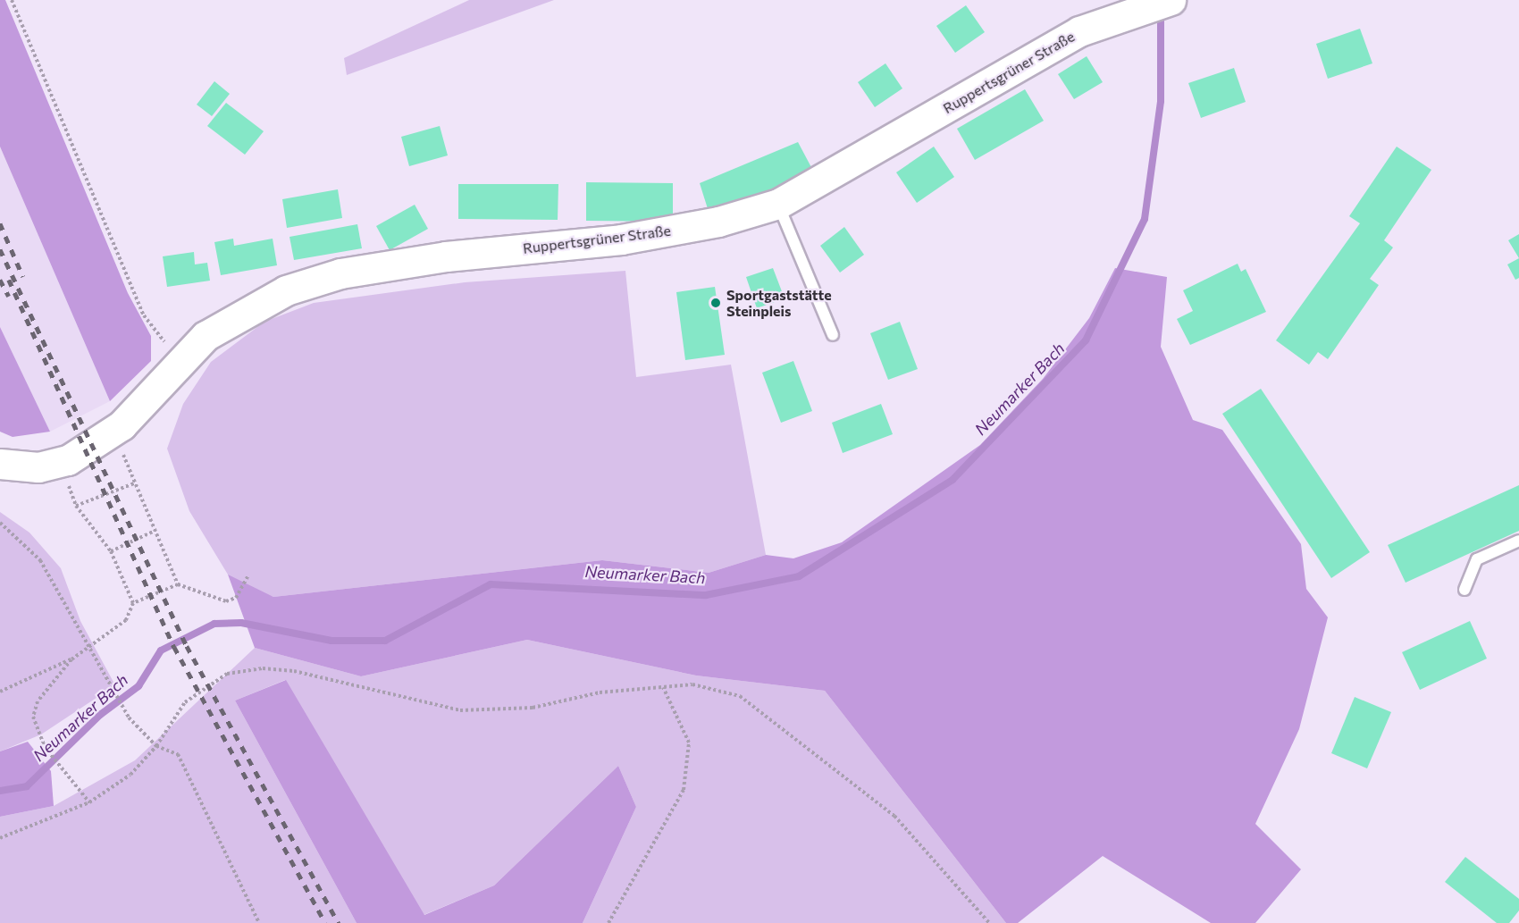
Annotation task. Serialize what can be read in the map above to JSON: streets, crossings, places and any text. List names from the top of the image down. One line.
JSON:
{"streets":{"street":["Ruppertsgrüner Straße"]},"water":["Neumarker Bach"],"places":["Sportgaststätte Steinpleis"]}
